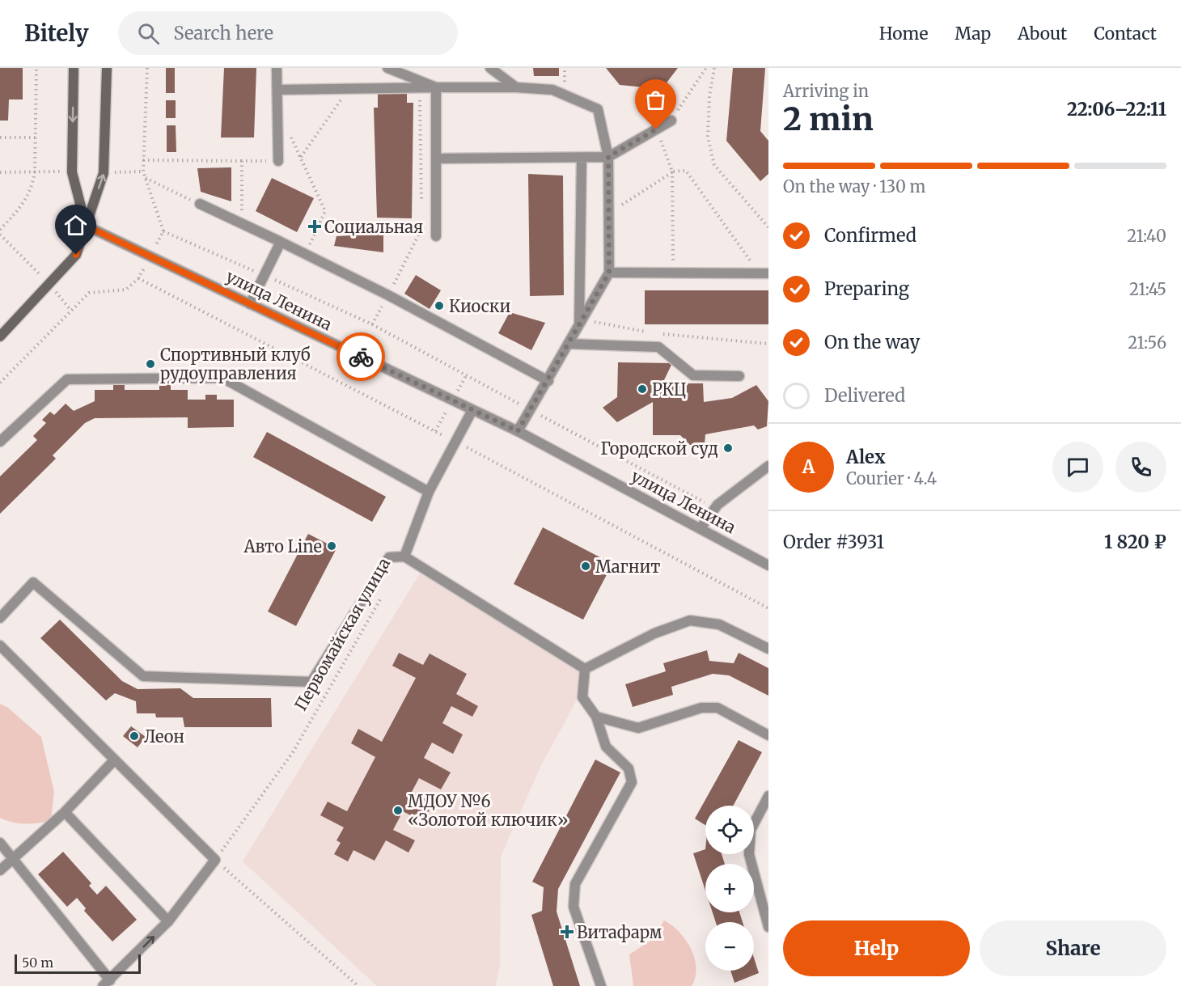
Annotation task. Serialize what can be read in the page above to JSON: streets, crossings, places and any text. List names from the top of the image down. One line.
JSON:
{"streets":{"street":["улица Ленина","Первомайская улица"]},"crossings":[["улица Ленина","Первомайская улица"]],"places":{"health":["Социальная","Витафарм"],"other":["Киоски","Спортивный клуб рудоуправления","РКЦ","Городской суд","Авто Line","Магнит","Леон","МДОУ №6 «Золотой ключик»"]},"scale_bar":"50 m","page":{"header":"Bitely","search":"Search here","nav":["Home","Map","About","Contact"],"heading":["2 min","Arriving in","22:06–22:11"],"panel":["Alex","Courier · 4.4","Order #3931","1 820 ₽"],"bar":"On the way · 130 m","list":[["Confirmed","21:40"],["Preparing","21:45"],["On the way","21:56"],"Delivered"],"round":"A","map_buttons":["+","−"],"buttons":["Help","Share"],"scale":"50 m"}}
